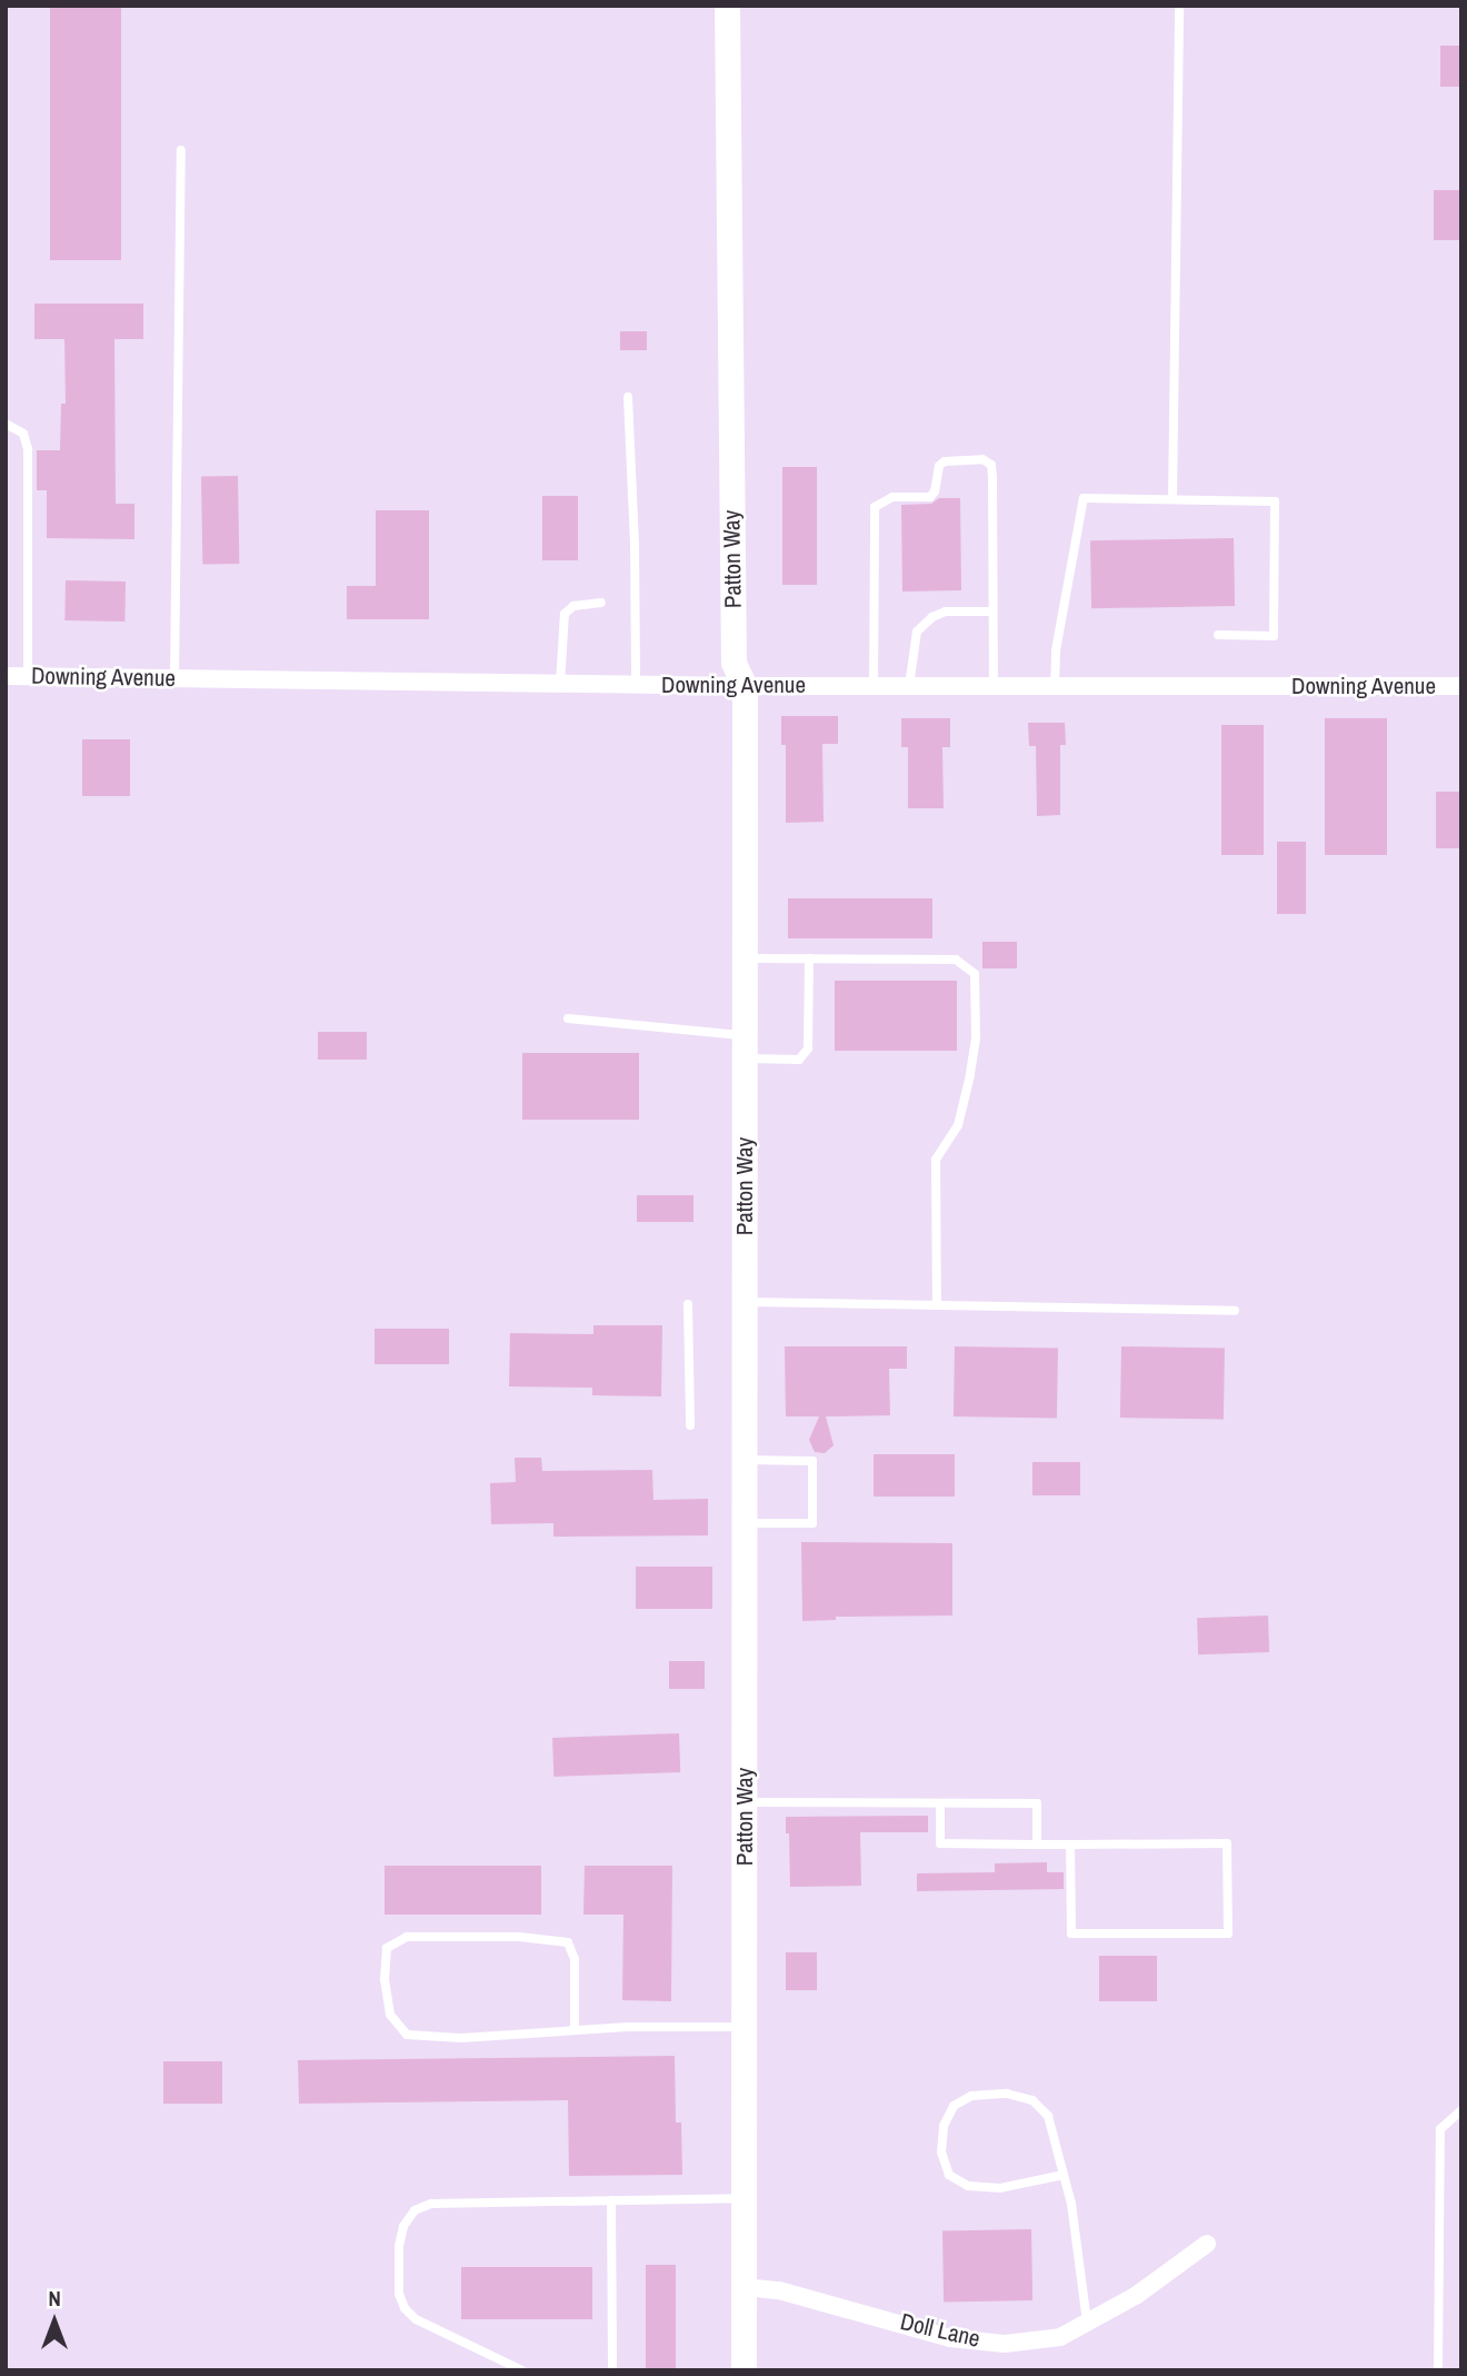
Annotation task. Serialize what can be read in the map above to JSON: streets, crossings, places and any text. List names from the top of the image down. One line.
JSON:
{"streets":{"street":["Patton Way","Downing Avenue","Doll Lane"]},"crossings":[["Patton Way","Downing Avenue"],["Patton Way","Doll Lane"]],"north":"top"}
